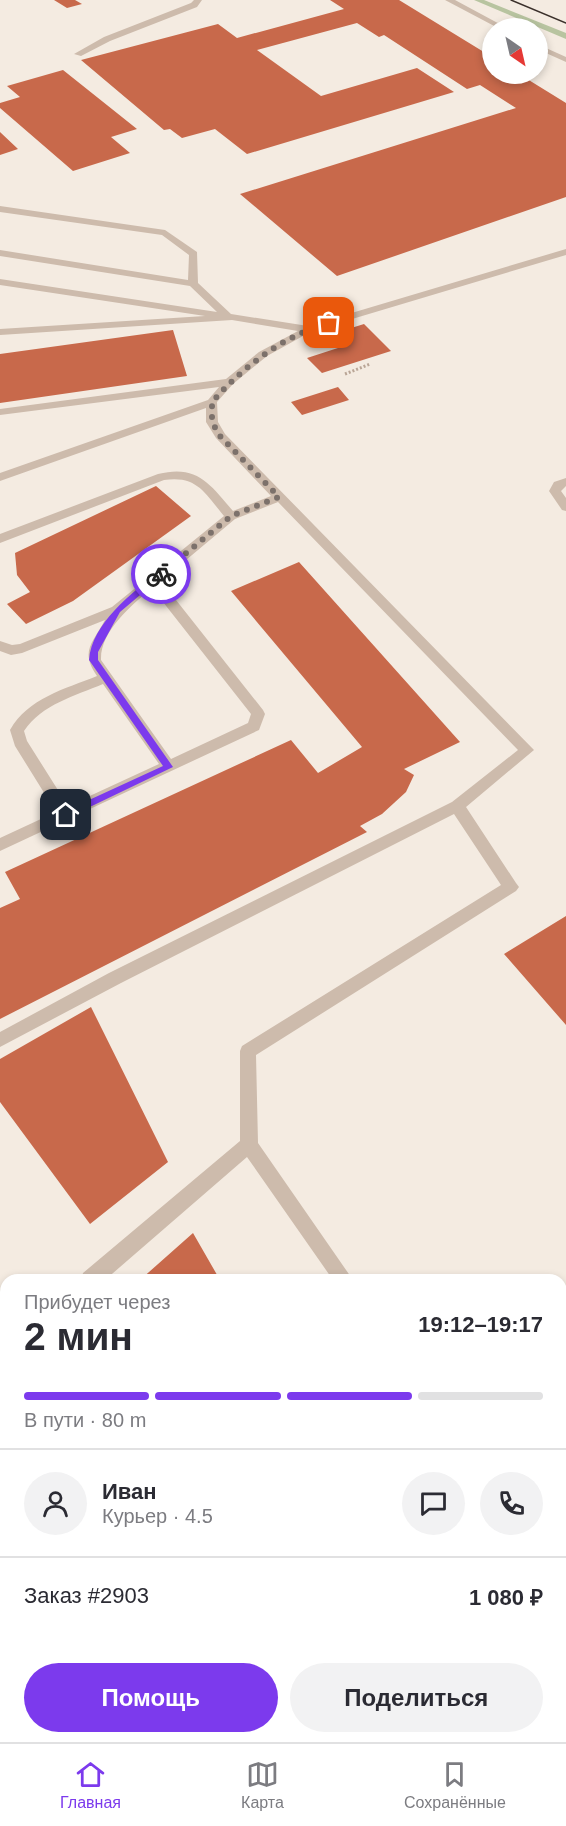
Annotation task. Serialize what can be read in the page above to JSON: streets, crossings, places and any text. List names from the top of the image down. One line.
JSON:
{"north":"bottom right","page":{"heading":["2 мин","Прибудет через","19:12–19:17"],"panel":["Иван","Курьер · 4.5","Заказ #2903","1 080 ₽"],"bar":"В пути · 80 m","buttons":["Помощь","Поделиться"],"tabs":["Главная","Карта","Сохранённые"]}}
